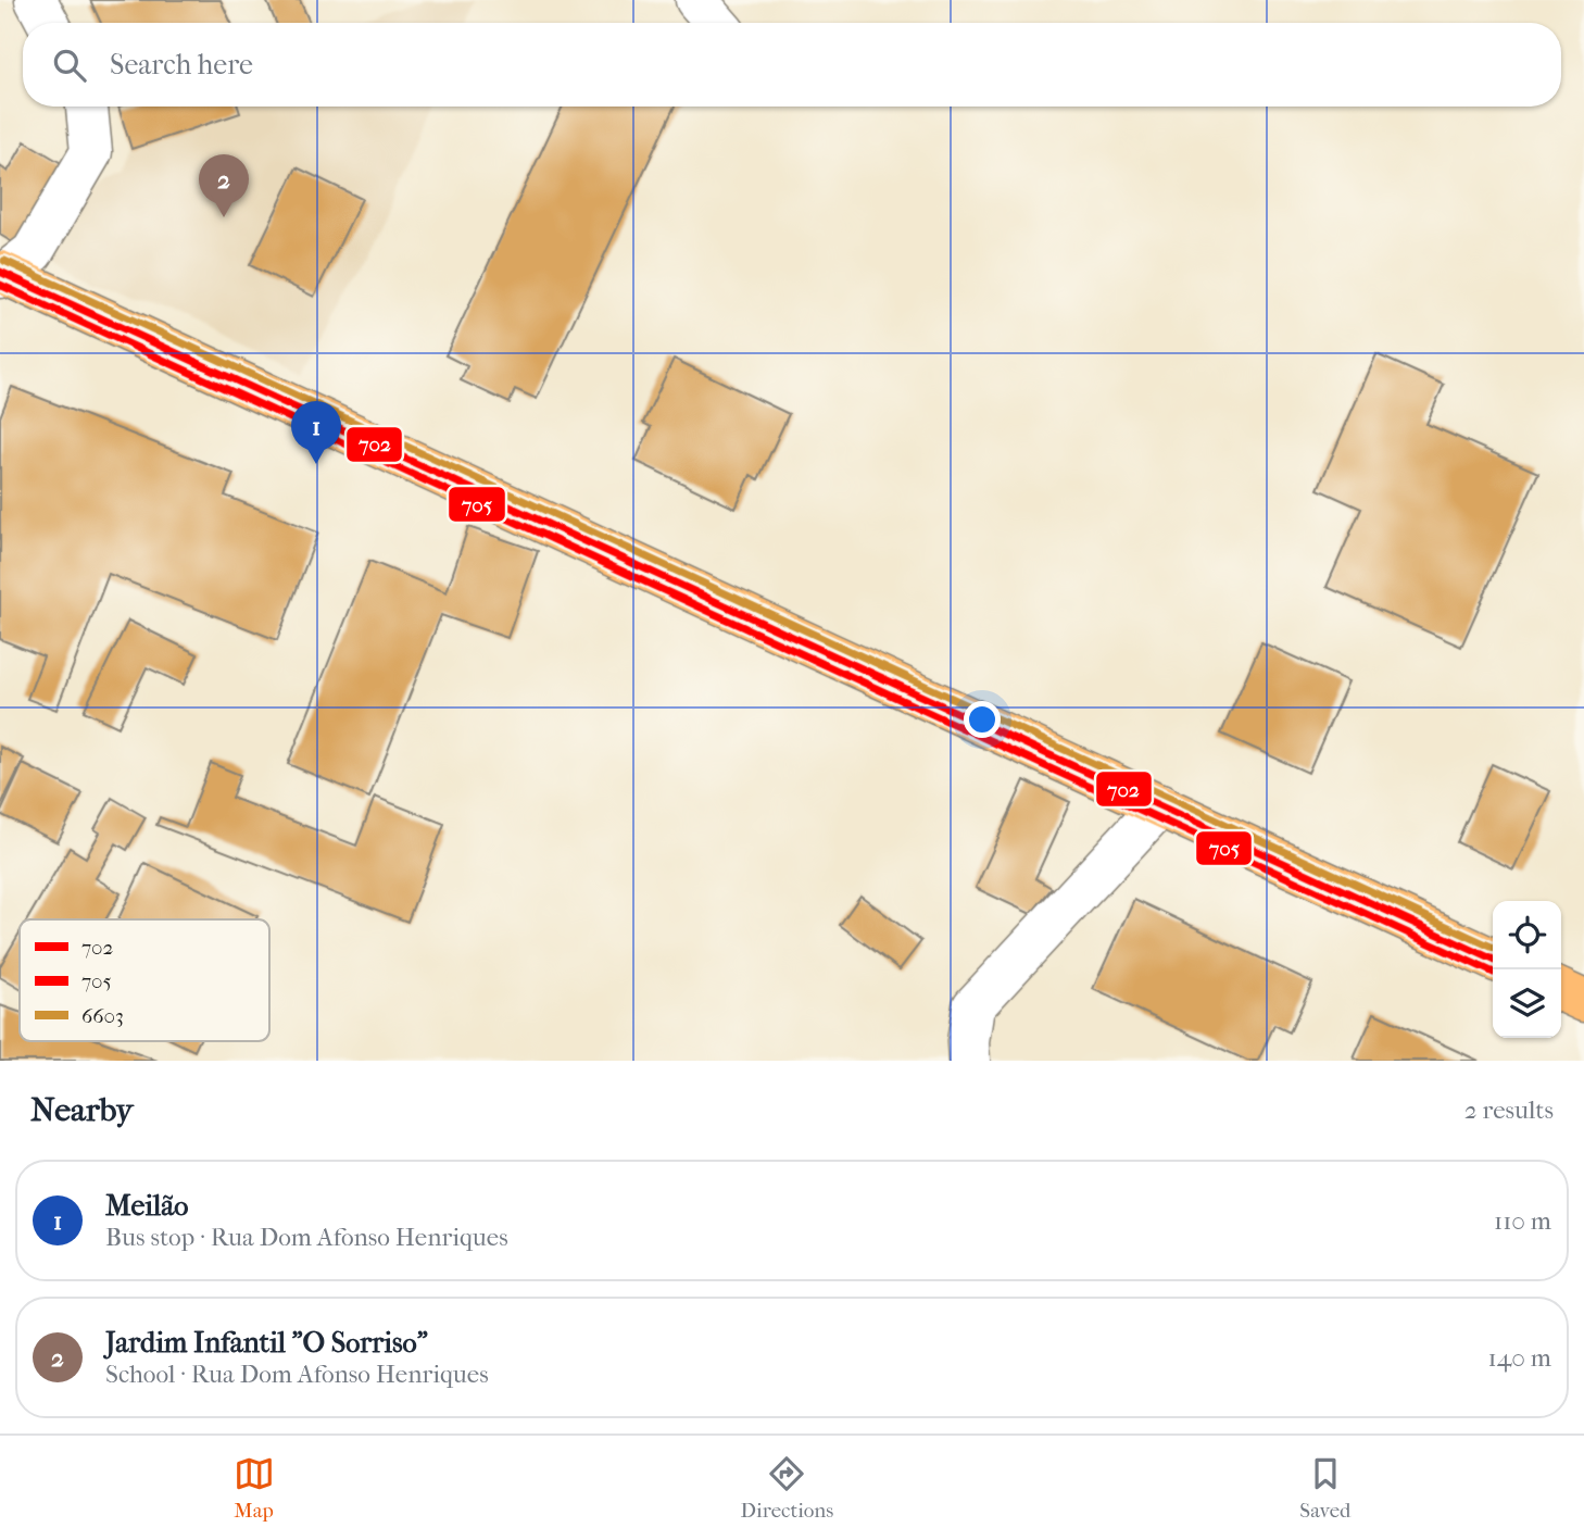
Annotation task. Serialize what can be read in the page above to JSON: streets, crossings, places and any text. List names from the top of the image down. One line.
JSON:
{"lines":["transit line 6603","transit line 702","transit line 705"],"legend":["702","705","6603"],"page":{"search":"Search here","pins":["2","1"],"heading":["Nearby","2 results"],"list":[{"mark":"1","name":"Meilão","note":"Bus stop · Rua Dom Afonso Henriques","value":"110 m"},{"mark":"2","name":"Jardim Infantil \"O Sorriso\"","note":"School · Rua Dom Afonso Henriques","value":"140 m"}],"nav":["Map","Directions","Saved"]}}
